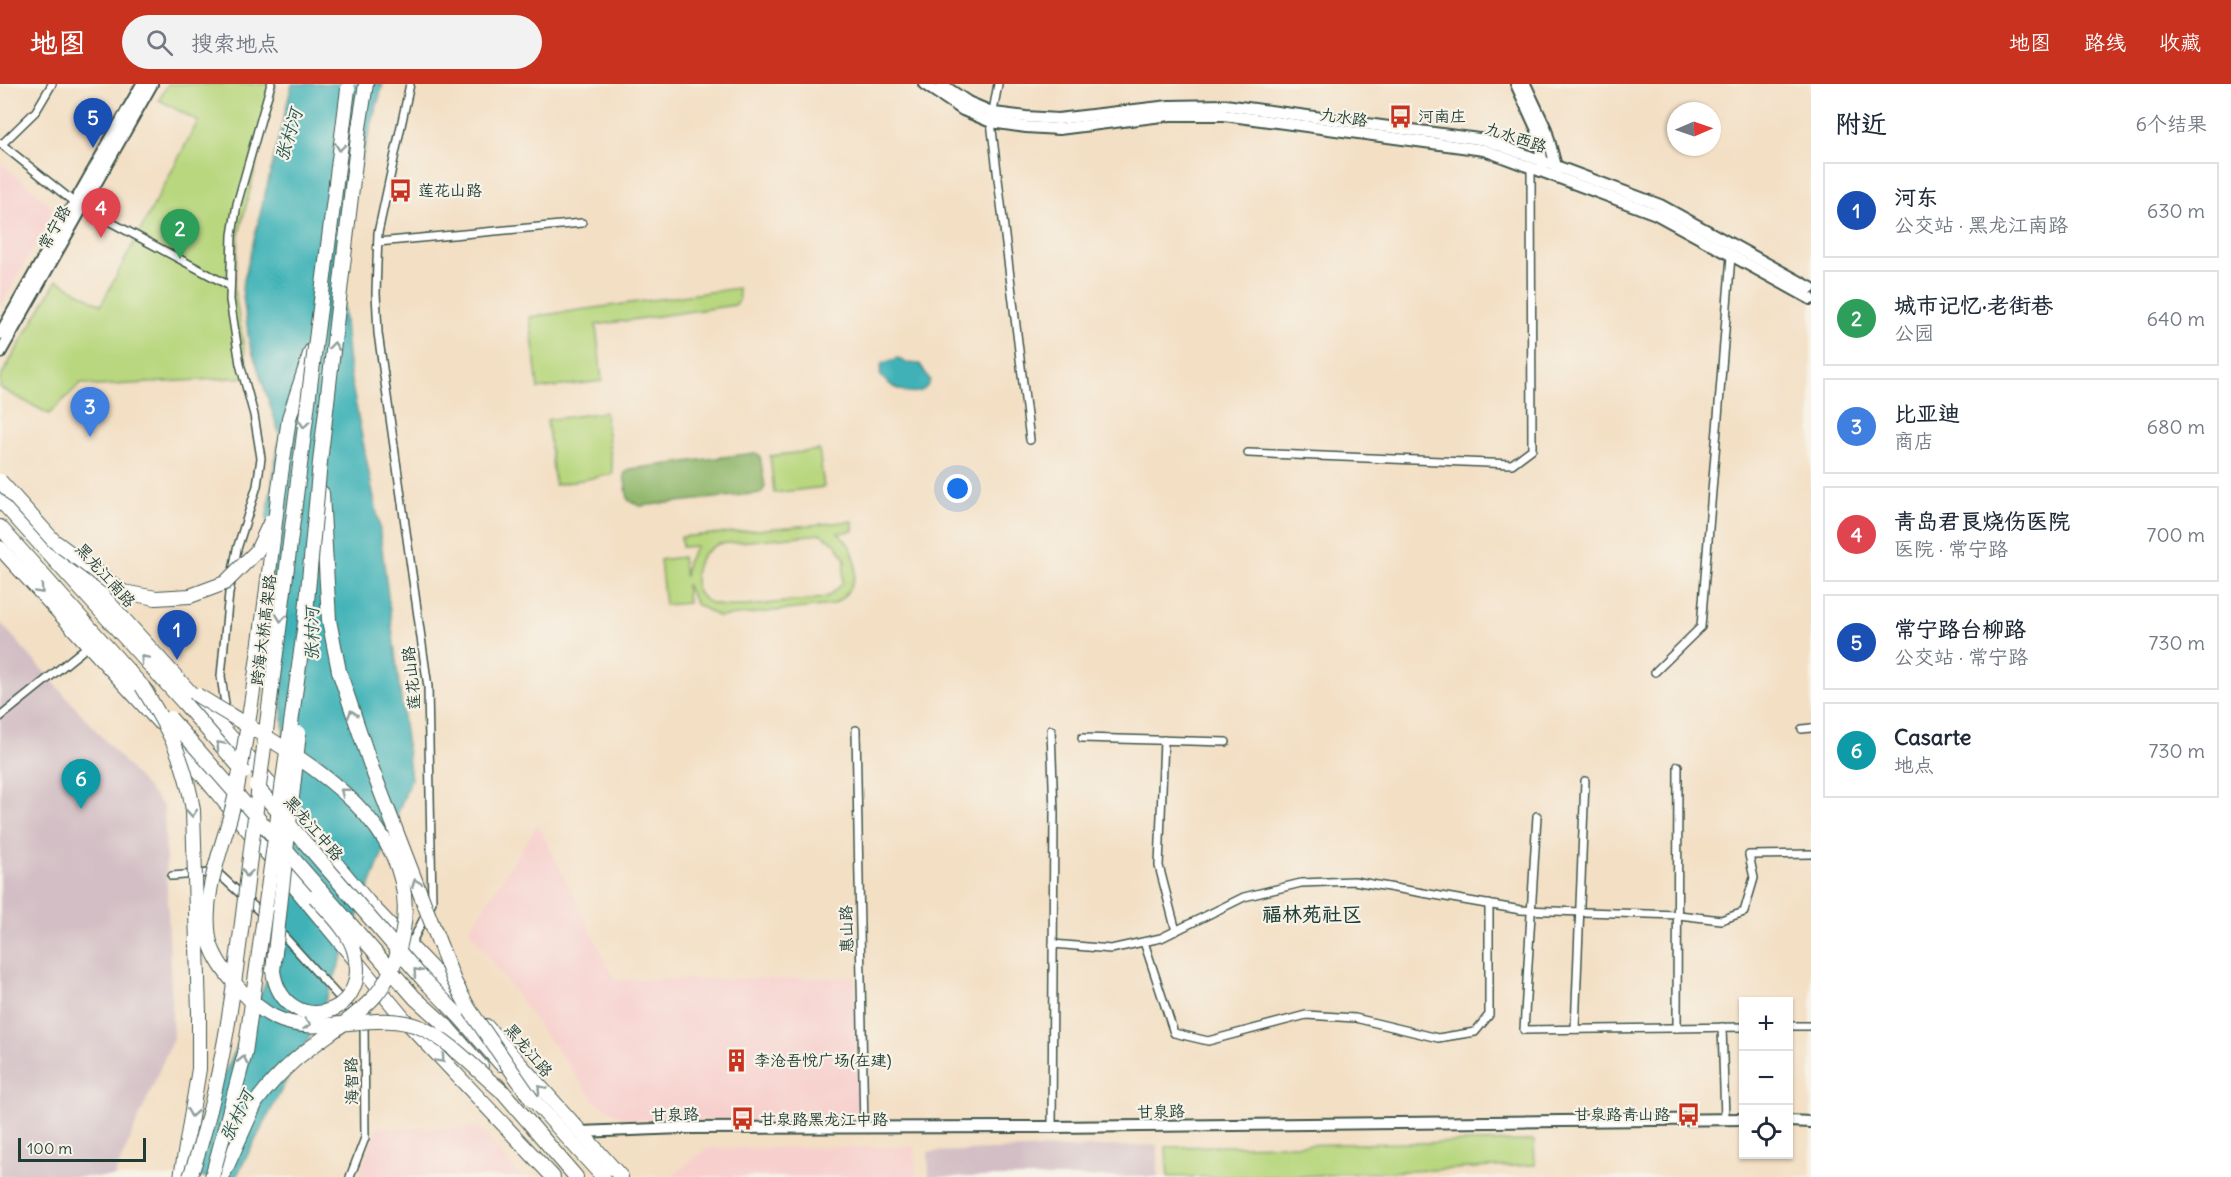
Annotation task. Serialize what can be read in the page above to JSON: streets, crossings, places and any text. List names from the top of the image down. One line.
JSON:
{"streets":{"highway":["黑龙江南路","跨海大桥高架路","黑龙江中路","黑龙江路"],"main road":["九水路","九水西路","常宁路","甘泉路"],"street":["莲花山路","惠山路","海智路"]},"crossings":[["九水路","九水西路"],["黑龙江南路","黑龙江中路"],["莲花山路","黑龙江中路"],["莲花山路","黑龙江路"],["莲花山路","海智路"],["黑龙江中路","黑龙江路"],["惠山路","甘泉路"],["黑龙江路","甘泉路"]],"districts":["福林苑社区"],"water":["张村河"],"places":{"bus stop":["河南庄","莲花山路","甘泉路青山路","甘泉路黑龙江中路"],"building":["李沧吾悦广场(在建)"]},"scale_bar":"100 m","north":"right","page":{"header":"地图","search":"搜索地点","nav":["地图","路线","收藏"],"heading":["附近","6个结果"],"pins":["5","4","2","3","1","6"],"list":[{"mark":"1","name":"河东","note":"公交站 · 黑龙江南路","value":"630 m"},{"mark":"2","name":"城市记忆·老街巷","note":"公园","value":"640 m"},{"mark":"3","name":"比亚迪","note":"商店","value":"680 m"},{"mark":"4","name":"青岛君良烧伤医院","note":"医院 · 常宁路","value":"700 m"},{"mark":"5","name":"常宁路台柳路","note":"公交站 · 常宁路","value":"730 m"},{"mark":"6","name":"Casarte","note":"地点","value":"730 m"}],"map_buttons":["+","−"],"scale":"100 m"}}
